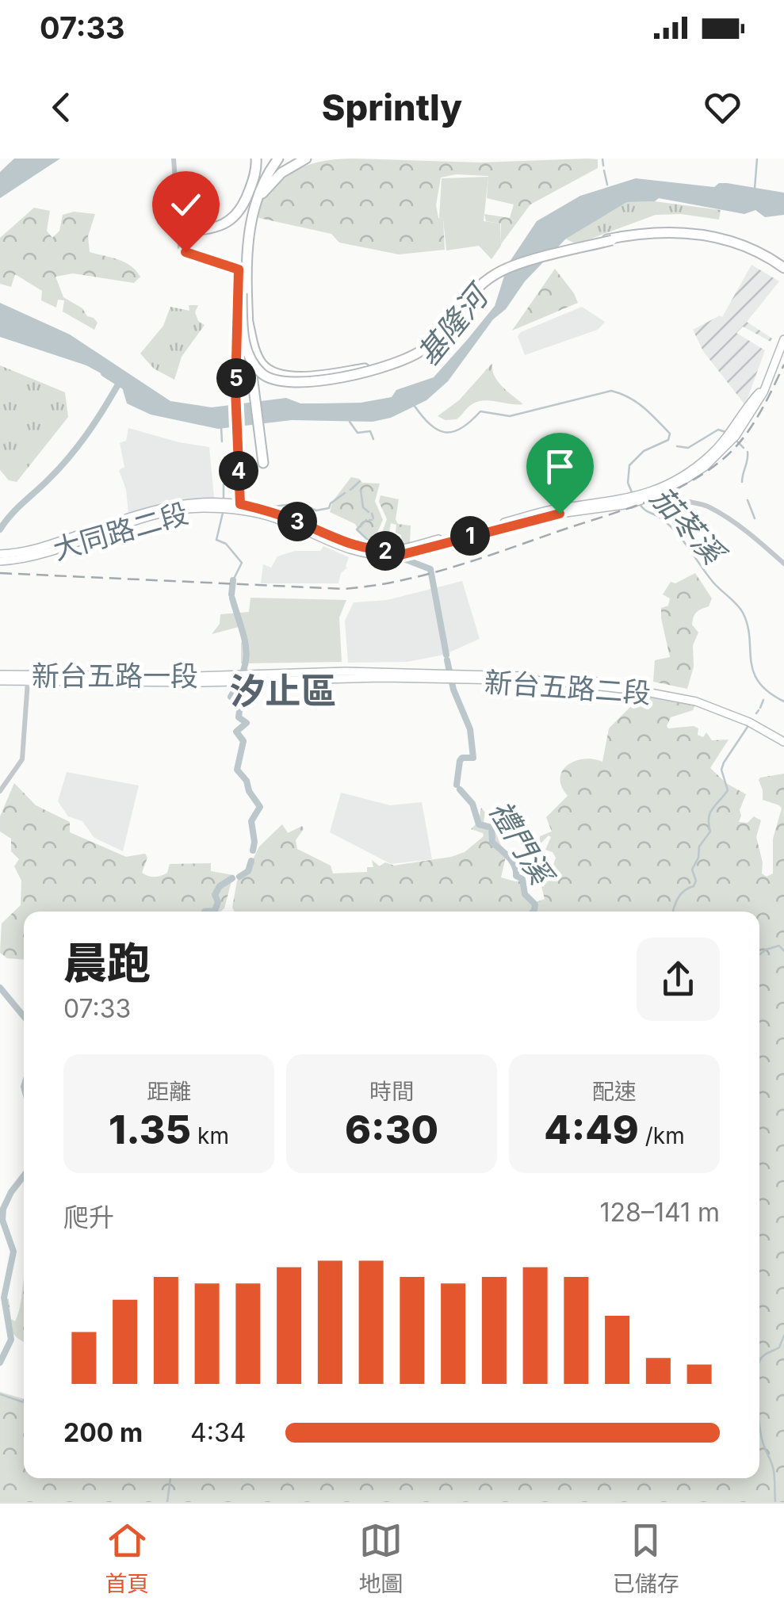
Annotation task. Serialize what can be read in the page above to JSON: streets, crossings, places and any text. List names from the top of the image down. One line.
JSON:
{"streets":{"main road":["大同路二段","新台五路一段","新台五路二段"]},"crossings":[["新台五路一段","新台五路二段"]],"districts":["汐止區"],"water":["基隆河","茄苳溪","禮門溪"],"page":{"status":"07:33","header":"Sprintly","pins":["5","4","3","1","2"],"heading":["晨跑","07:33"],"stats":[["距離","1.35 km"],["時間","6:30"],["配速","4:49 /km"]],"chart":["爬升","128–141 m"],"list":[{"name":"200 m","note":"4:34"}],"tabs":["首頁","地圖","已儲存"]}}
